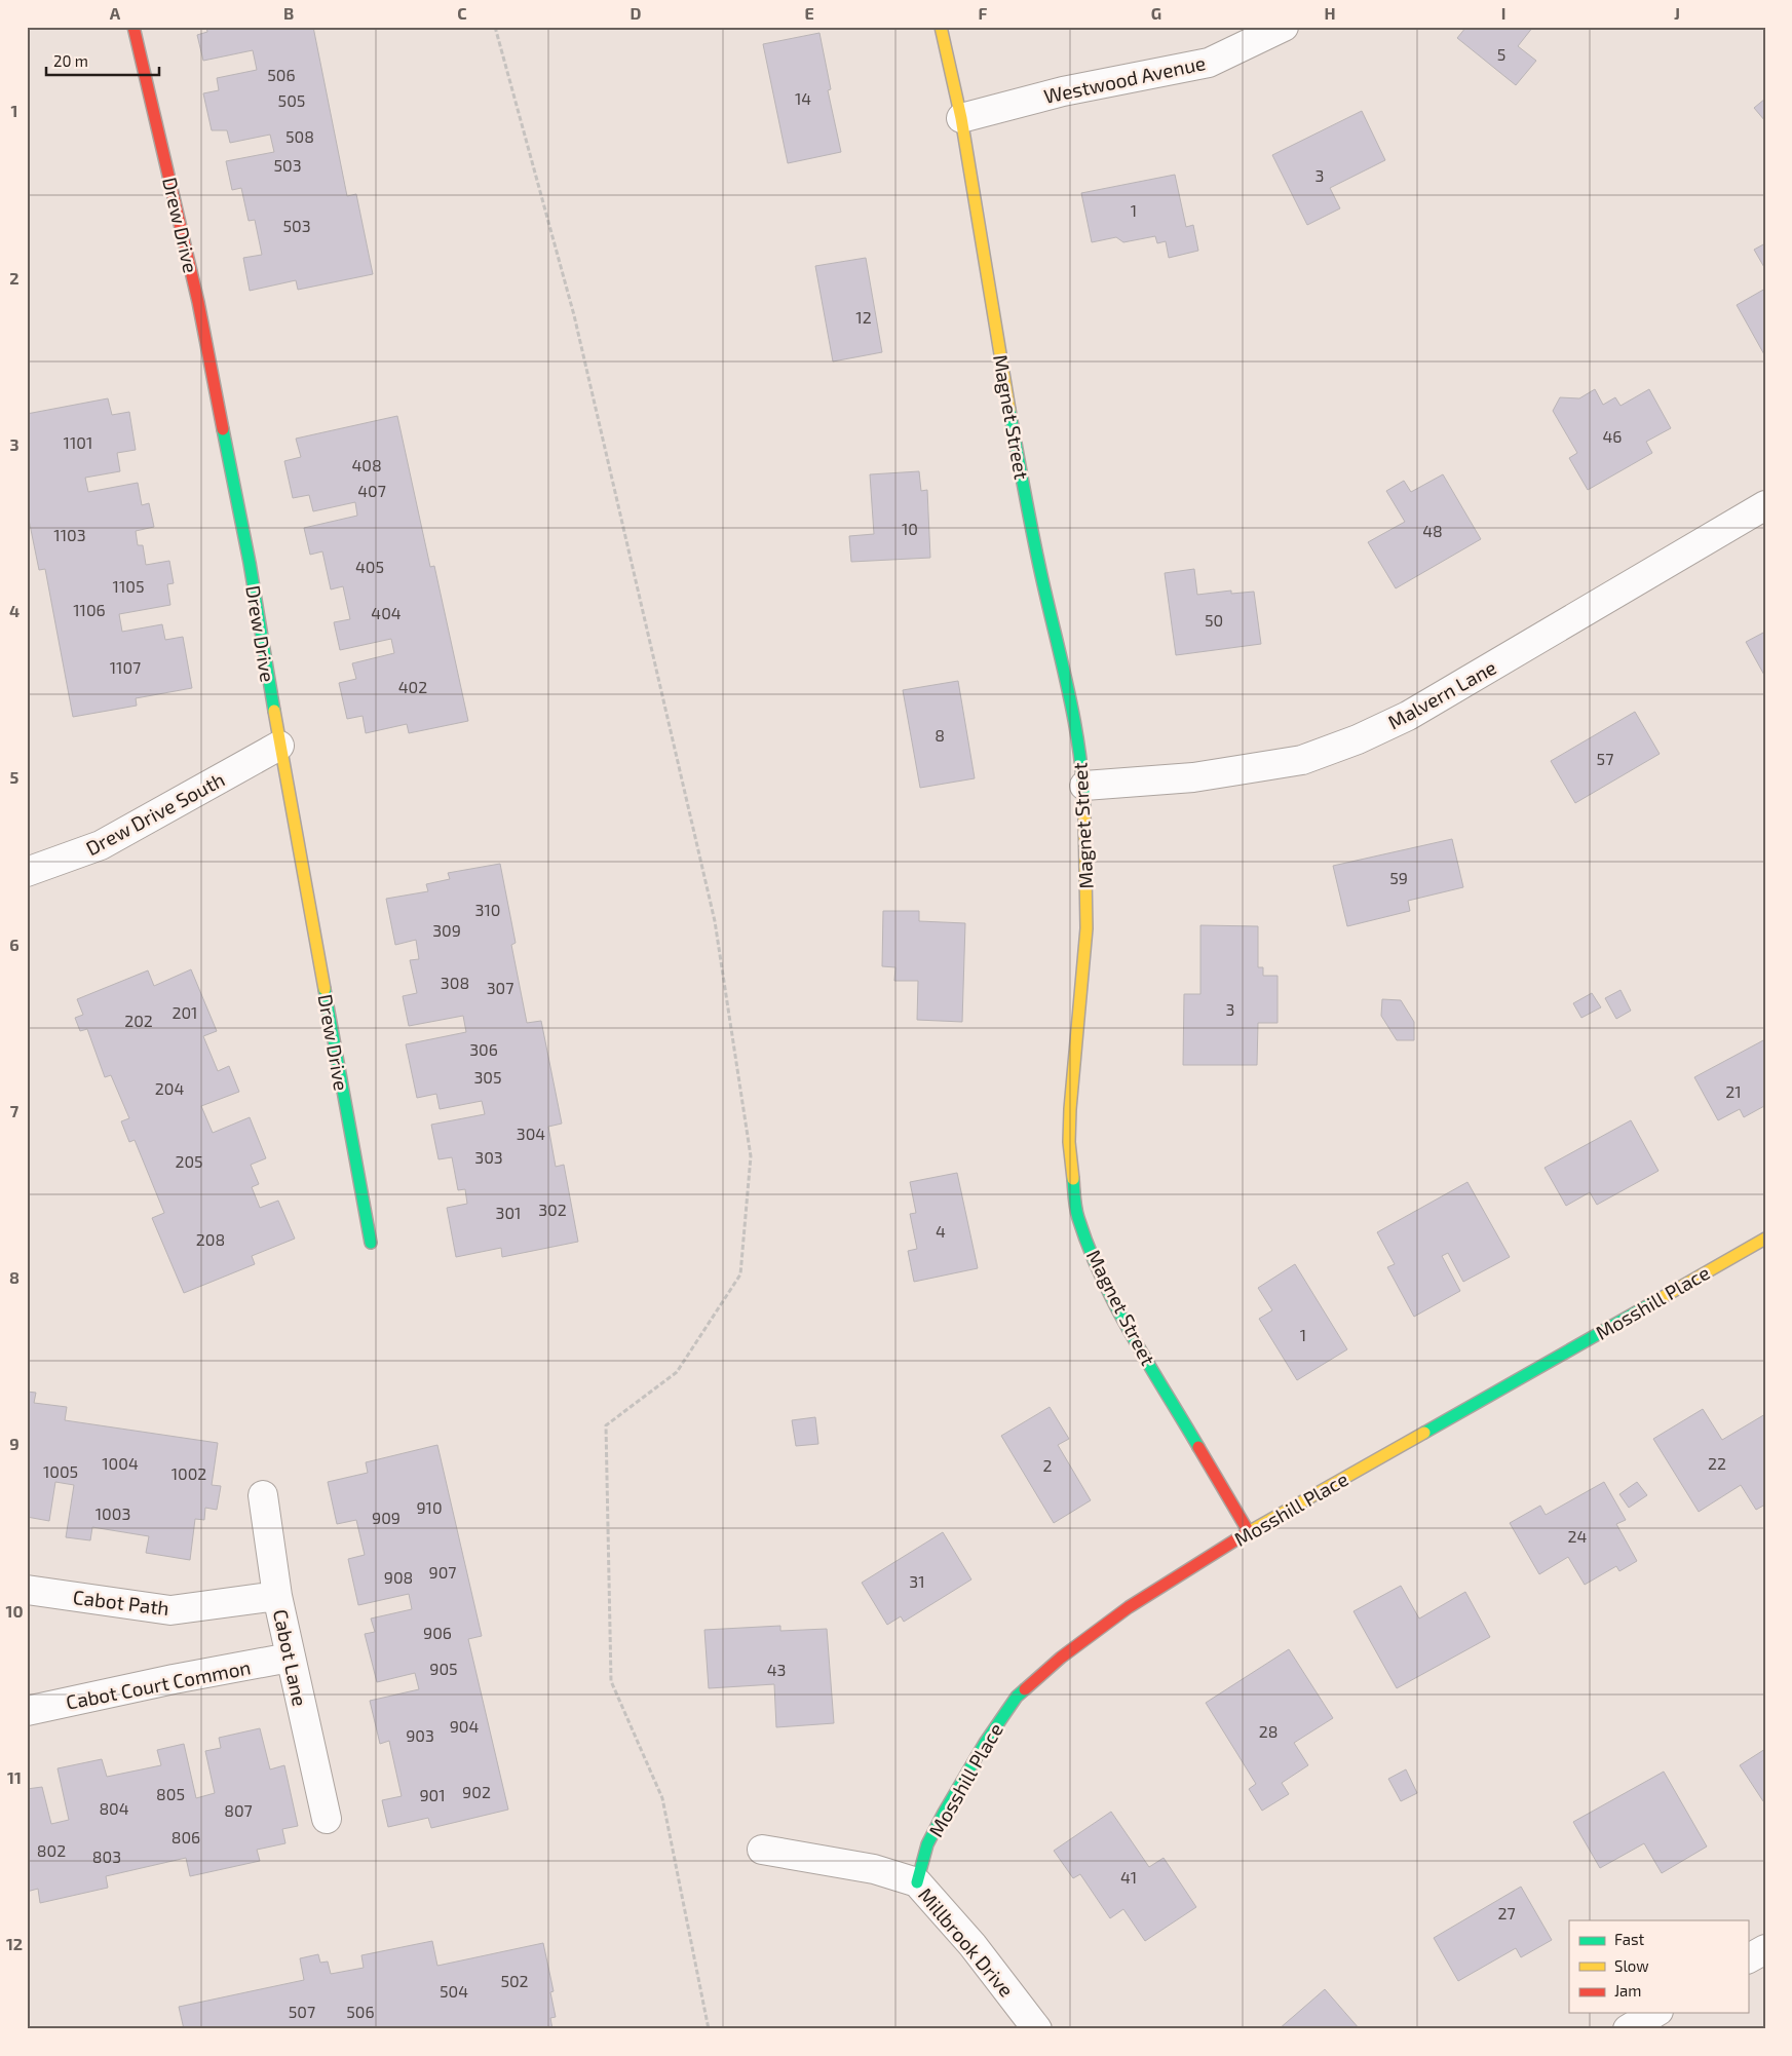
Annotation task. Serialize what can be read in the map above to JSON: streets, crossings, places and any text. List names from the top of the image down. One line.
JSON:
{"streets":{"street":["Westwood Avenue","Drew Drive","Magnet Street","Malvern Lane","Drew Drive South","Mosshill Place","Cabot Path","Cabot Lane","Cabot Court Common","Millbrook Drive"]},"crossings":[["Westwood Avenue","Magnet Street"],["Drew Drive","Drew Drive South"],["Magnet Street","Malvern Lane"],["Magnet Street","Mosshill Place"],["Mosshill Place","Millbrook Drive"],["Cabot Path","Cabot Lane"],["Cabot Lane","Cabot Court Common"]],"house_numbers":["5","506","14","505","508","503","3","1","503","12","46","1101","408","407","10","48","1103","405","1105","1106","404","50","1107","402","8","57","59","310","309","308","307","3","201","202","306","305","204","21","304","303","205","302","301","4","208","1","1004","22","2","1005","1002","910","1003","909","24","907","908","31","906","905","43","904","28","903","902","805","901","804","807","806","802","803","41","27","502","504","507","506"],"legend":["Fast","Slow","Jam"],"scale_bar":"20 m","grid":{"columns":["A","B","C","D","E","F","G","H","I","J"],"rows":["1","2","3","4","5","6","7","8","9","10","11","12"]}}
